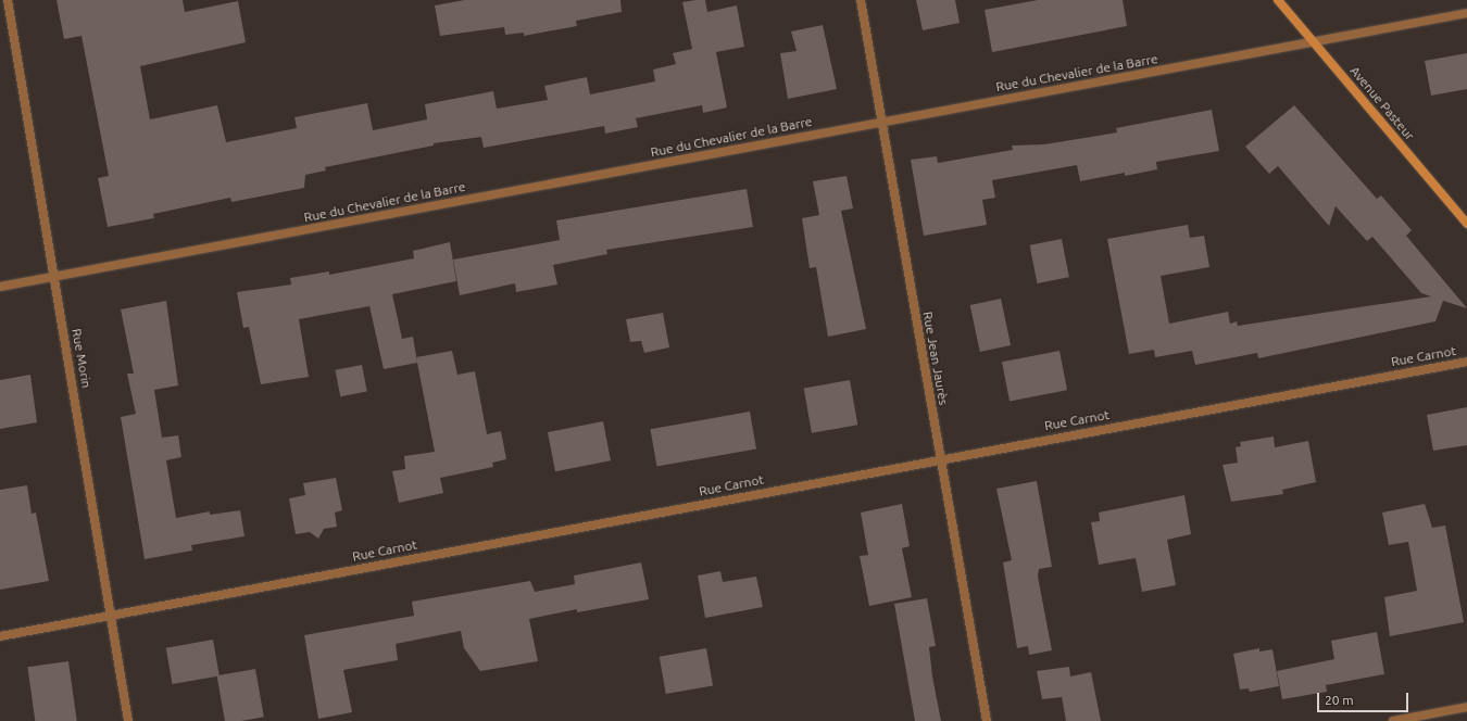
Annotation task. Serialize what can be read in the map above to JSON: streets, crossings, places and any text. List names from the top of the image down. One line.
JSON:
{"streets":{"street":["Rue du Chevalier de la Barre","Avenue Pasteur","Rue Carnot","Rue Morin","Rue Jean Jaurès"]},"crossings":[["Rue du Chevalier de la Barre","Avenue Pasteur"],["Rue du Chevalier de la Barre","Rue Morin"],["Rue du Chevalier de la Barre","Rue Jean Jaurès"],["Rue Carnot","Rue Morin"],["Rue Carnot","Rue Jean Jaurès"]],"scale_bar":"20 m"}
